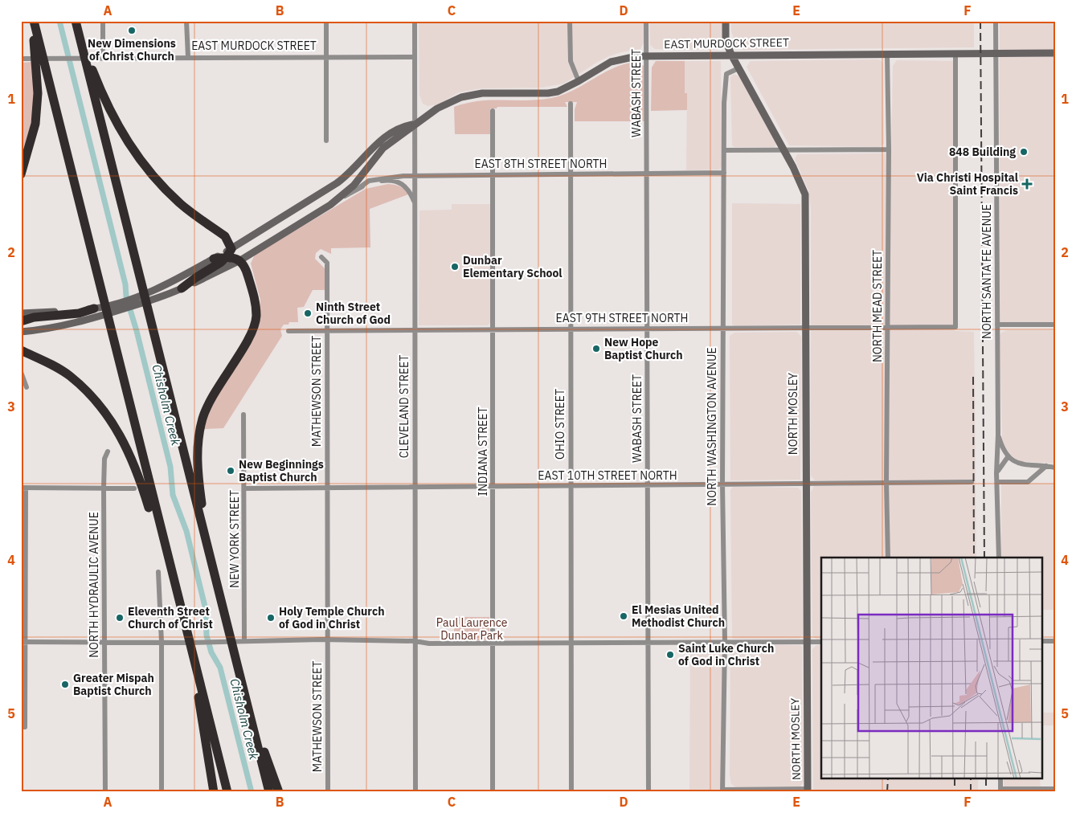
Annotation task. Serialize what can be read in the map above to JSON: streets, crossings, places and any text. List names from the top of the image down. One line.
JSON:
{"streets":{"street":["EAST MURDOCK STREET","WABASH STREET","EAST 8TH STREET NORTH","NORTH SANTA FE AVENUE","NORTH MEAD STREET","EAST 9TH STREET NORTH","MATHEWSON STREET","CLEVELAND STREET","NORTH MOSLEY","OHIO STREET","NORTH WASHINGTON AVENUE","INDIANA STREET","EAST 10TH STREET NORTH","NEW YORK STREET","NORTH HYDRAULIC AVENUE"]},"crossings":[["EAST MURDOCK STREET","WABASH STREET"],["EAST MURDOCK STREET","EAST 8TH STREET NORTH"],["EAST MURDOCK STREET","NORTH SANTA FE AVENUE"],["EAST MURDOCK STREET","NORTH MEAD STREET"],["EAST MURDOCK STREET","EAST 9TH STREET NORTH"],["EAST MURDOCK STREET","CLEVELAND STREET"],["EAST MURDOCK STREET","NORTH MOSLEY"],["WABASH STREET","EAST 8TH STREET NORTH"],["WABASH STREET","EAST 9TH STREET NORTH"],["WABASH STREET","EAST 10TH STREET NORTH"],["EAST 8TH STREET NORTH","CLEVELAND STREET"],["EAST 8TH STREET NORTH","OHIO STREET"],["EAST 8TH STREET NORTH","NORTH WASHINGTON AVENUE"],["EAST 8TH STREET NORTH","INDIANA STREET"],["NORTH MEAD STREET","EAST 9TH STREET NORTH"],["NORTH MEAD STREET","EAST 10TH STREET NORTH"],["EAST 9TH STREET NORTH","MATHEWSON STREET"],["EAST 9TH STREET NORTH","CLEVELAND STREET"],["EAST 9TH STREET NORTH","NORTH MOSLEY"],["EAST 9TH STREET NORTH","OHIO STREET"],["EAST 9TH STREET NORTH","NORTH WASHINGTON AVENUE"],["EAST 9TH STREET NORTH","INDIANA STREET"],["MATHEWSON STREET","EAST 10TH STREET NORTH"],["CLEVELAND STREET","EAST 10TH STREET NORTH"],["NORTH MOSLEY","NORTH WASHINGTON AVENUE"],["NORTH MOSLEY","EAST 10TH STREET NORTH"],["OHIO STREET","EAST 10TH STREET NORTH"],["NORTH WASHINGTON AVENUE","EAST 10TH STREET NORTH"],["INDIANA STREET","EAST 10TH STREET NORTH"],["EAST 10TH STREET NORTH","NEW YORK STREET"]],"water":["Chisholm Creek"],"parks":["Paul Laurence Dunbar Park"],"places":{"other":["New Dimensions of Christ Church","848 Building","Dunbar Elementary School","Ninth Street Church of God","New Hope Baptist Church","New Beginnings Baptist Church","El Mesias United Methodist Church","Eleventh Street Church of Christ","Holy Temple Church of God in Christ","Saint Luke Church of God in Christ","Greater Mispah Baptist Church"],"health":["Via Christi Hospital Saint Francis"]},"grid":{"columns":["A","B","C","D","E","F"],"rows":["1","2","3","4","5"]}}
